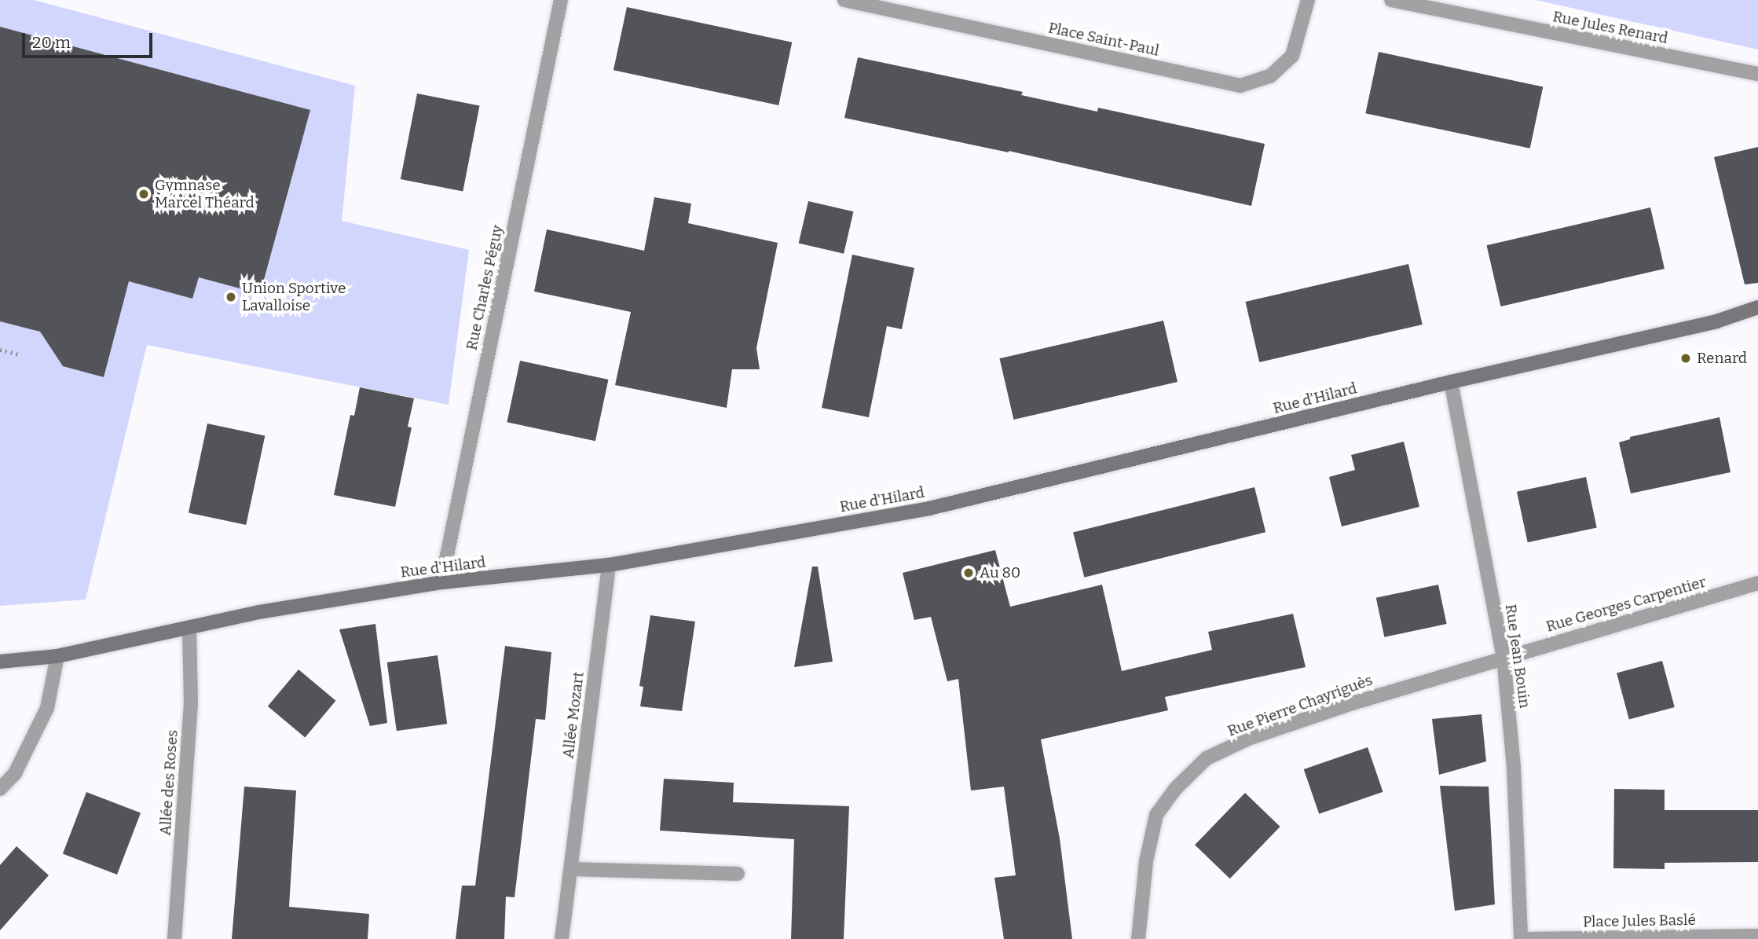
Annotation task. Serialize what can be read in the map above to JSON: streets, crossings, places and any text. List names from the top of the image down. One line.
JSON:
{"streets":{"street":["Rue Jules Renard","Place Saint-Paul","Rue Charles Péguy","Rue d'Hilard","Rue Georges Carpentier","Rue Jean Bouin","Rue Pierre Chayriguès","Allée Mozart","Allée des Roses","Place Jules Baslé"]},"crossings":[["Rue Charles Péguy","Rue d'Hilard"],["Rue d'Hilard","Rue Jean Bouin"],["Rue d'Hilard","Allée Mozart"],["Rue d'Hilard","Allée des Roses"],["Rue Georges Carpentier","Rue Jean Bouin"],["Rue Georges Carpentier","Rue Pierre Chayriguès"],["Rue Jean Bouin","Rue Pierre Chayriguès"],["Rue Jean Bouin","Place Jules Baslé"]],"places":["Gymnase Marcel Théard","Union Sportive Lavalloise","Renard","Au 80"],"scale_bar":"20 m"}
